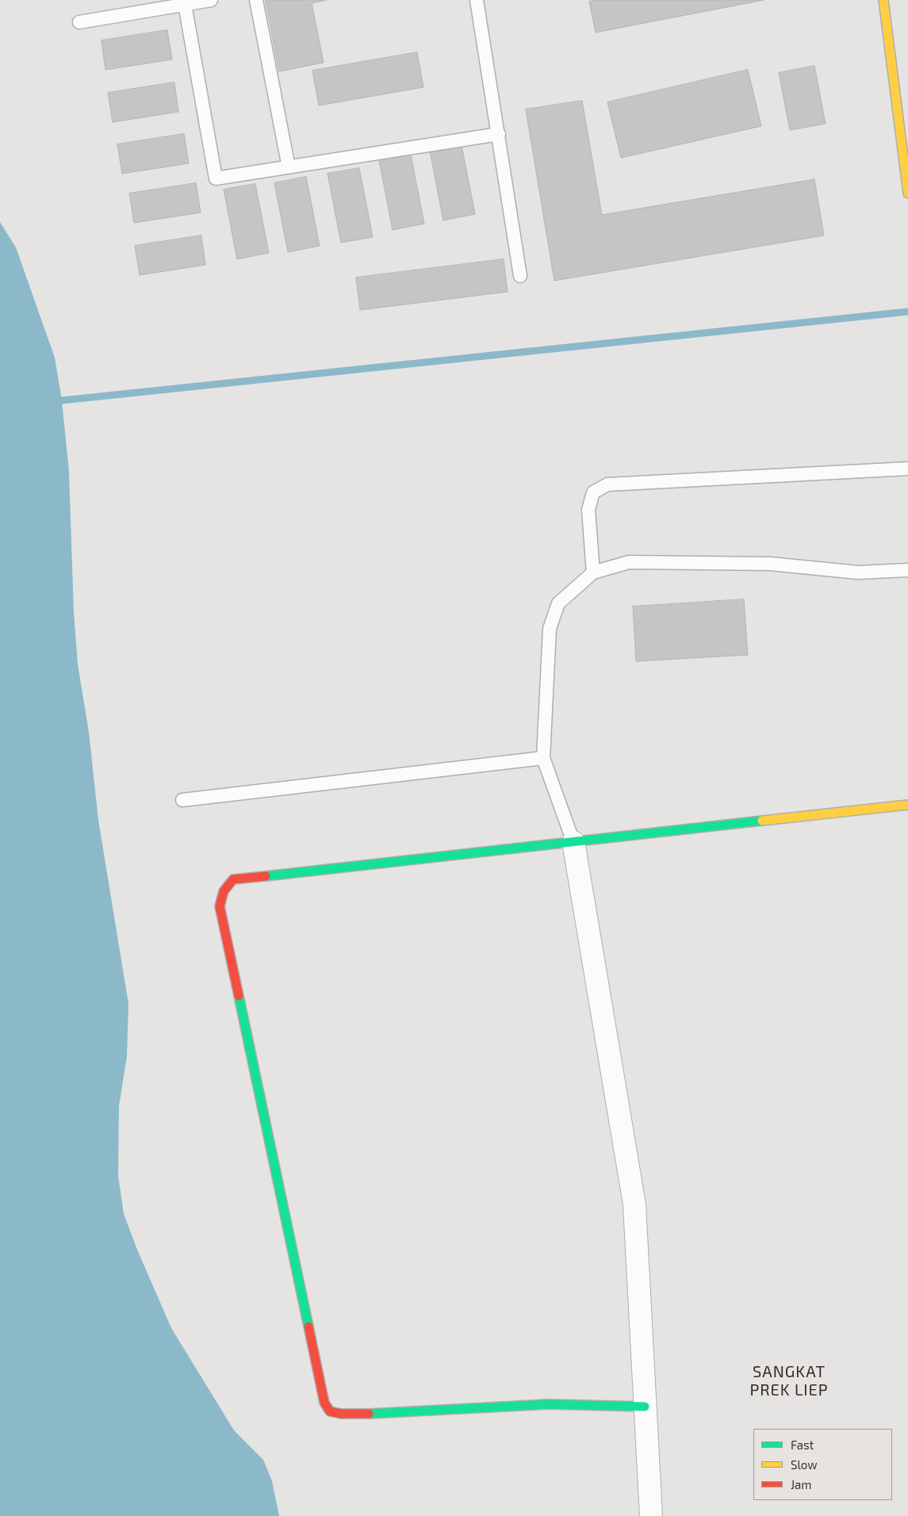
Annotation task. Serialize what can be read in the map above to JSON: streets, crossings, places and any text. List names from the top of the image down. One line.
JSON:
{"districts":["SANGKAT PREK LIEP"],"legend":["Fast","Slow","Jam"]}
